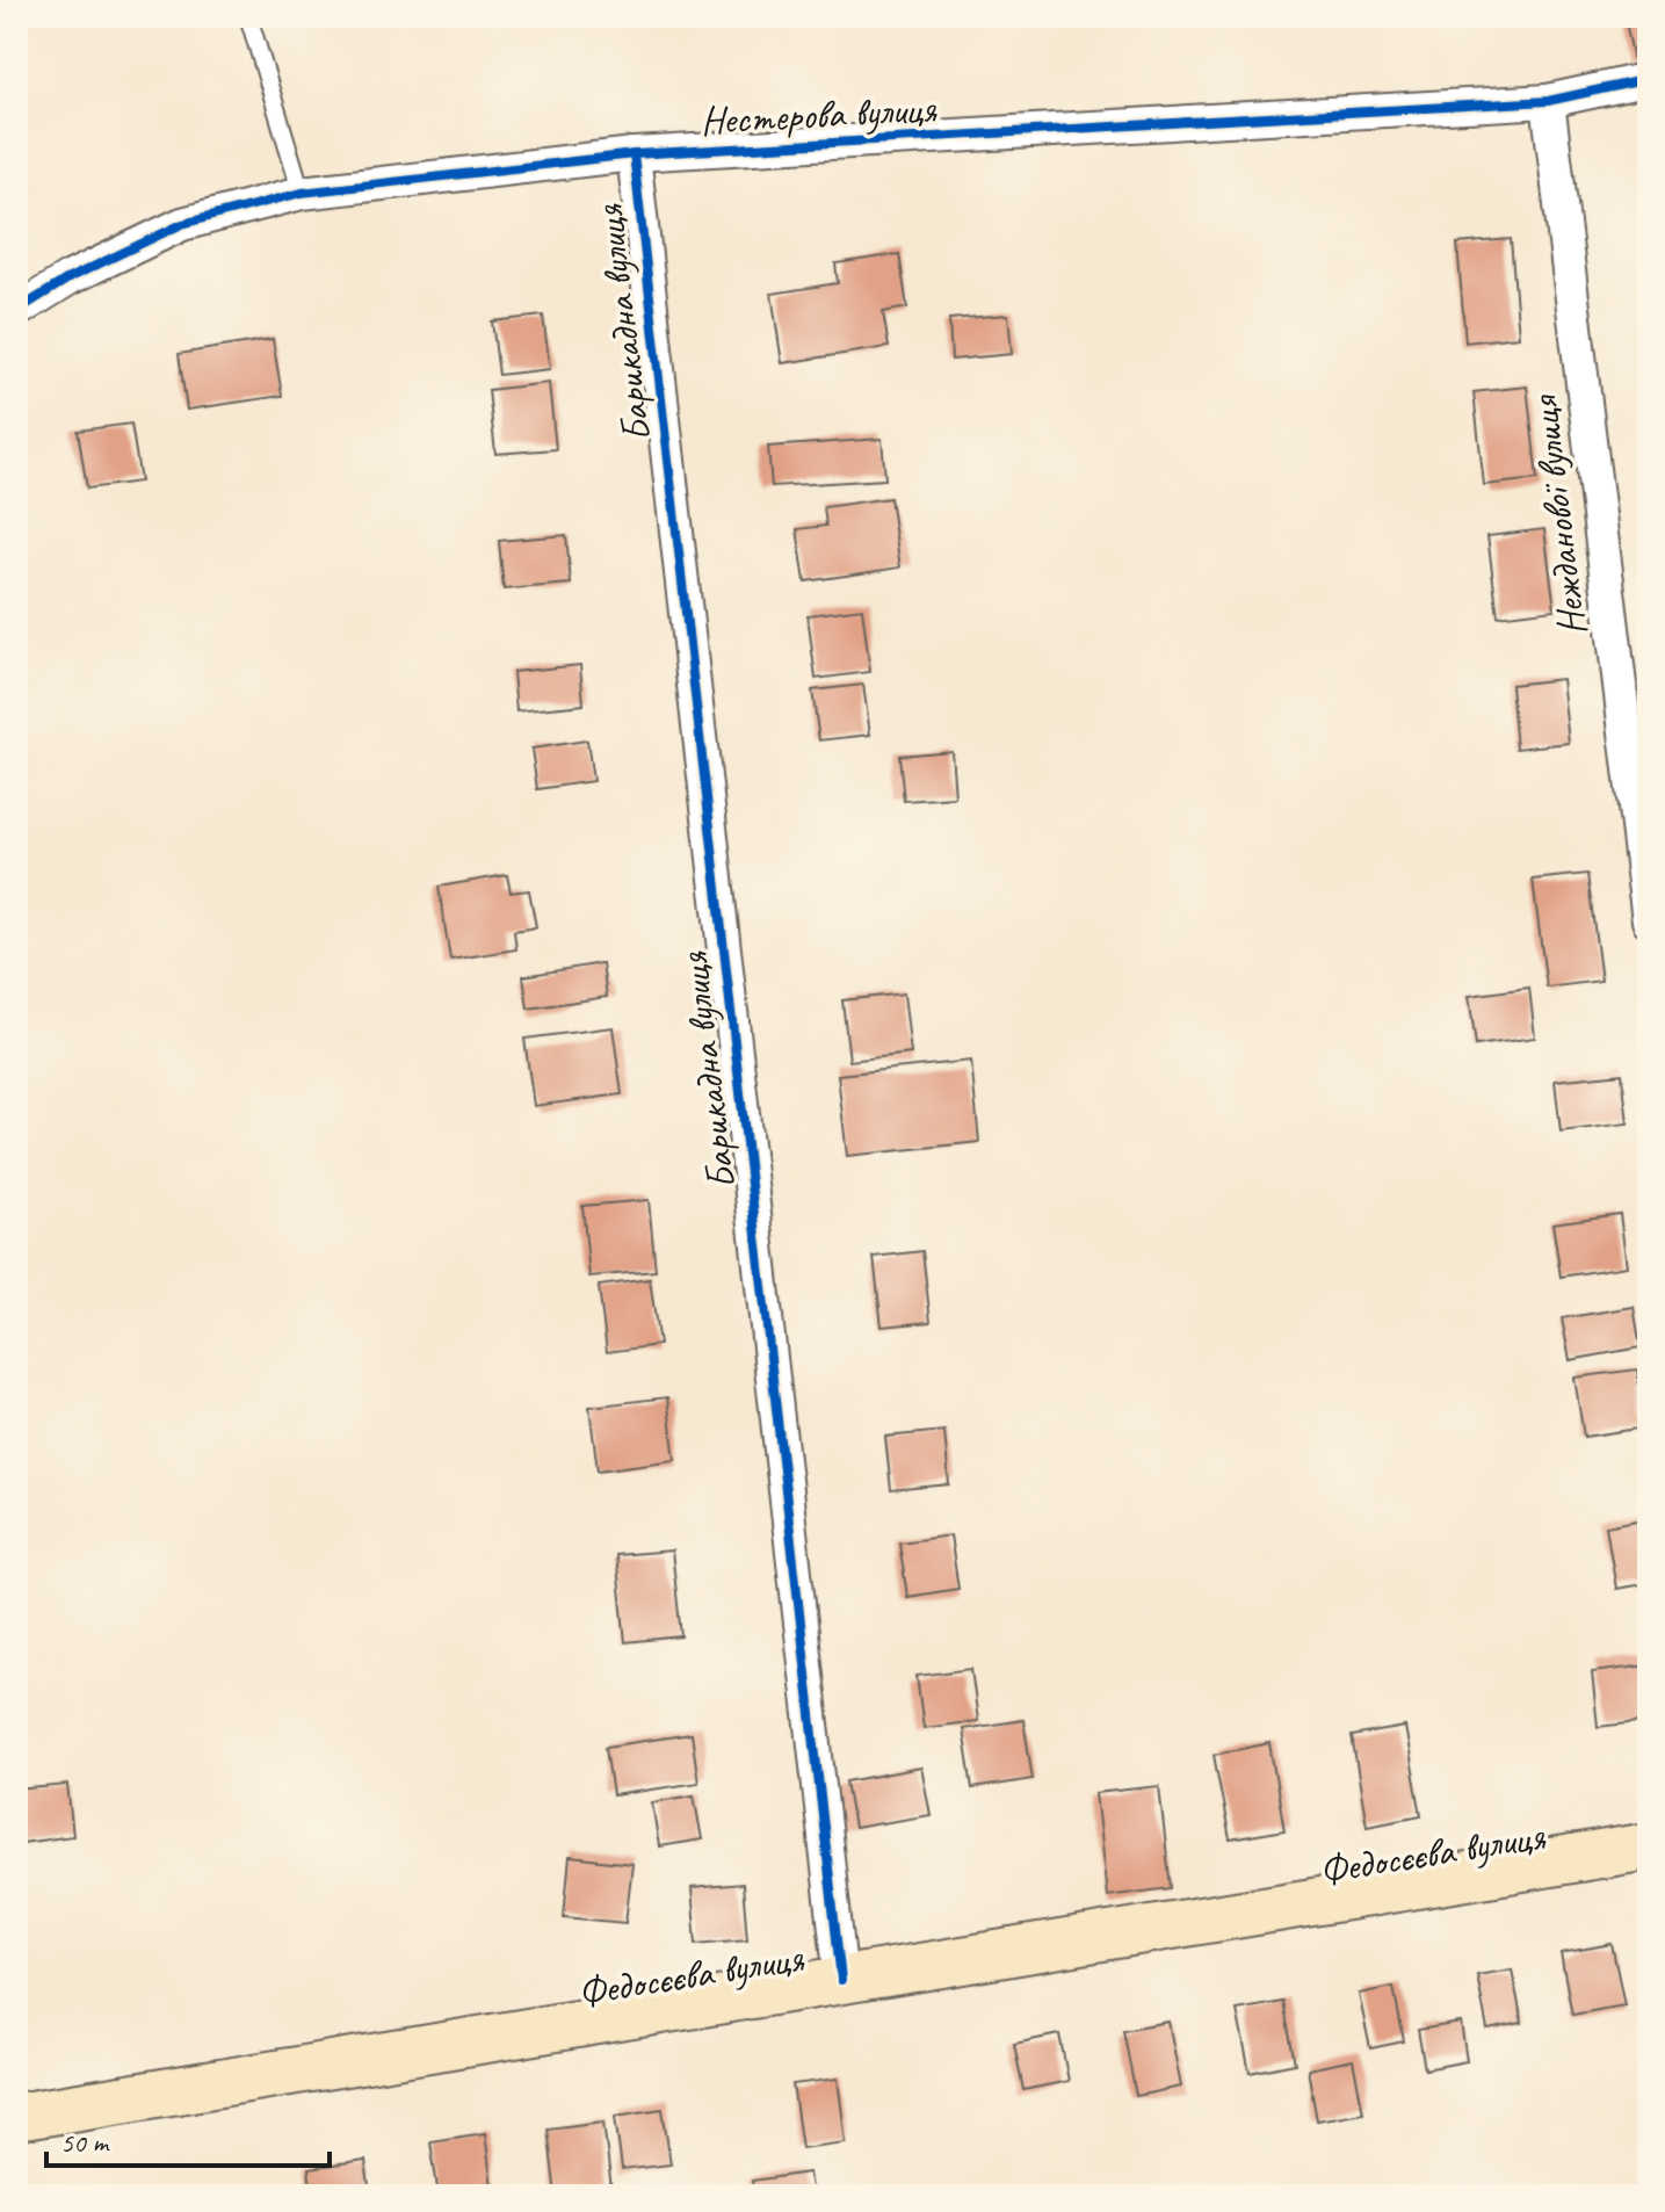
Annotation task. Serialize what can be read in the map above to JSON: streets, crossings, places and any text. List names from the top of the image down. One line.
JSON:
{"streets":{"main road":["Федосєєва вулиця"],"street":["Нестерова вулиця","Барикадна вулиця","Нежданової вулиця"]},"crossings":[["Нестерова вулиця","Барикадна вулиця"],["Нестерова вулиця","Нежданової вулиця"],["Барикадна вулиця","Федосєєва вулиця"]],"scale_bar":"50 m"}
